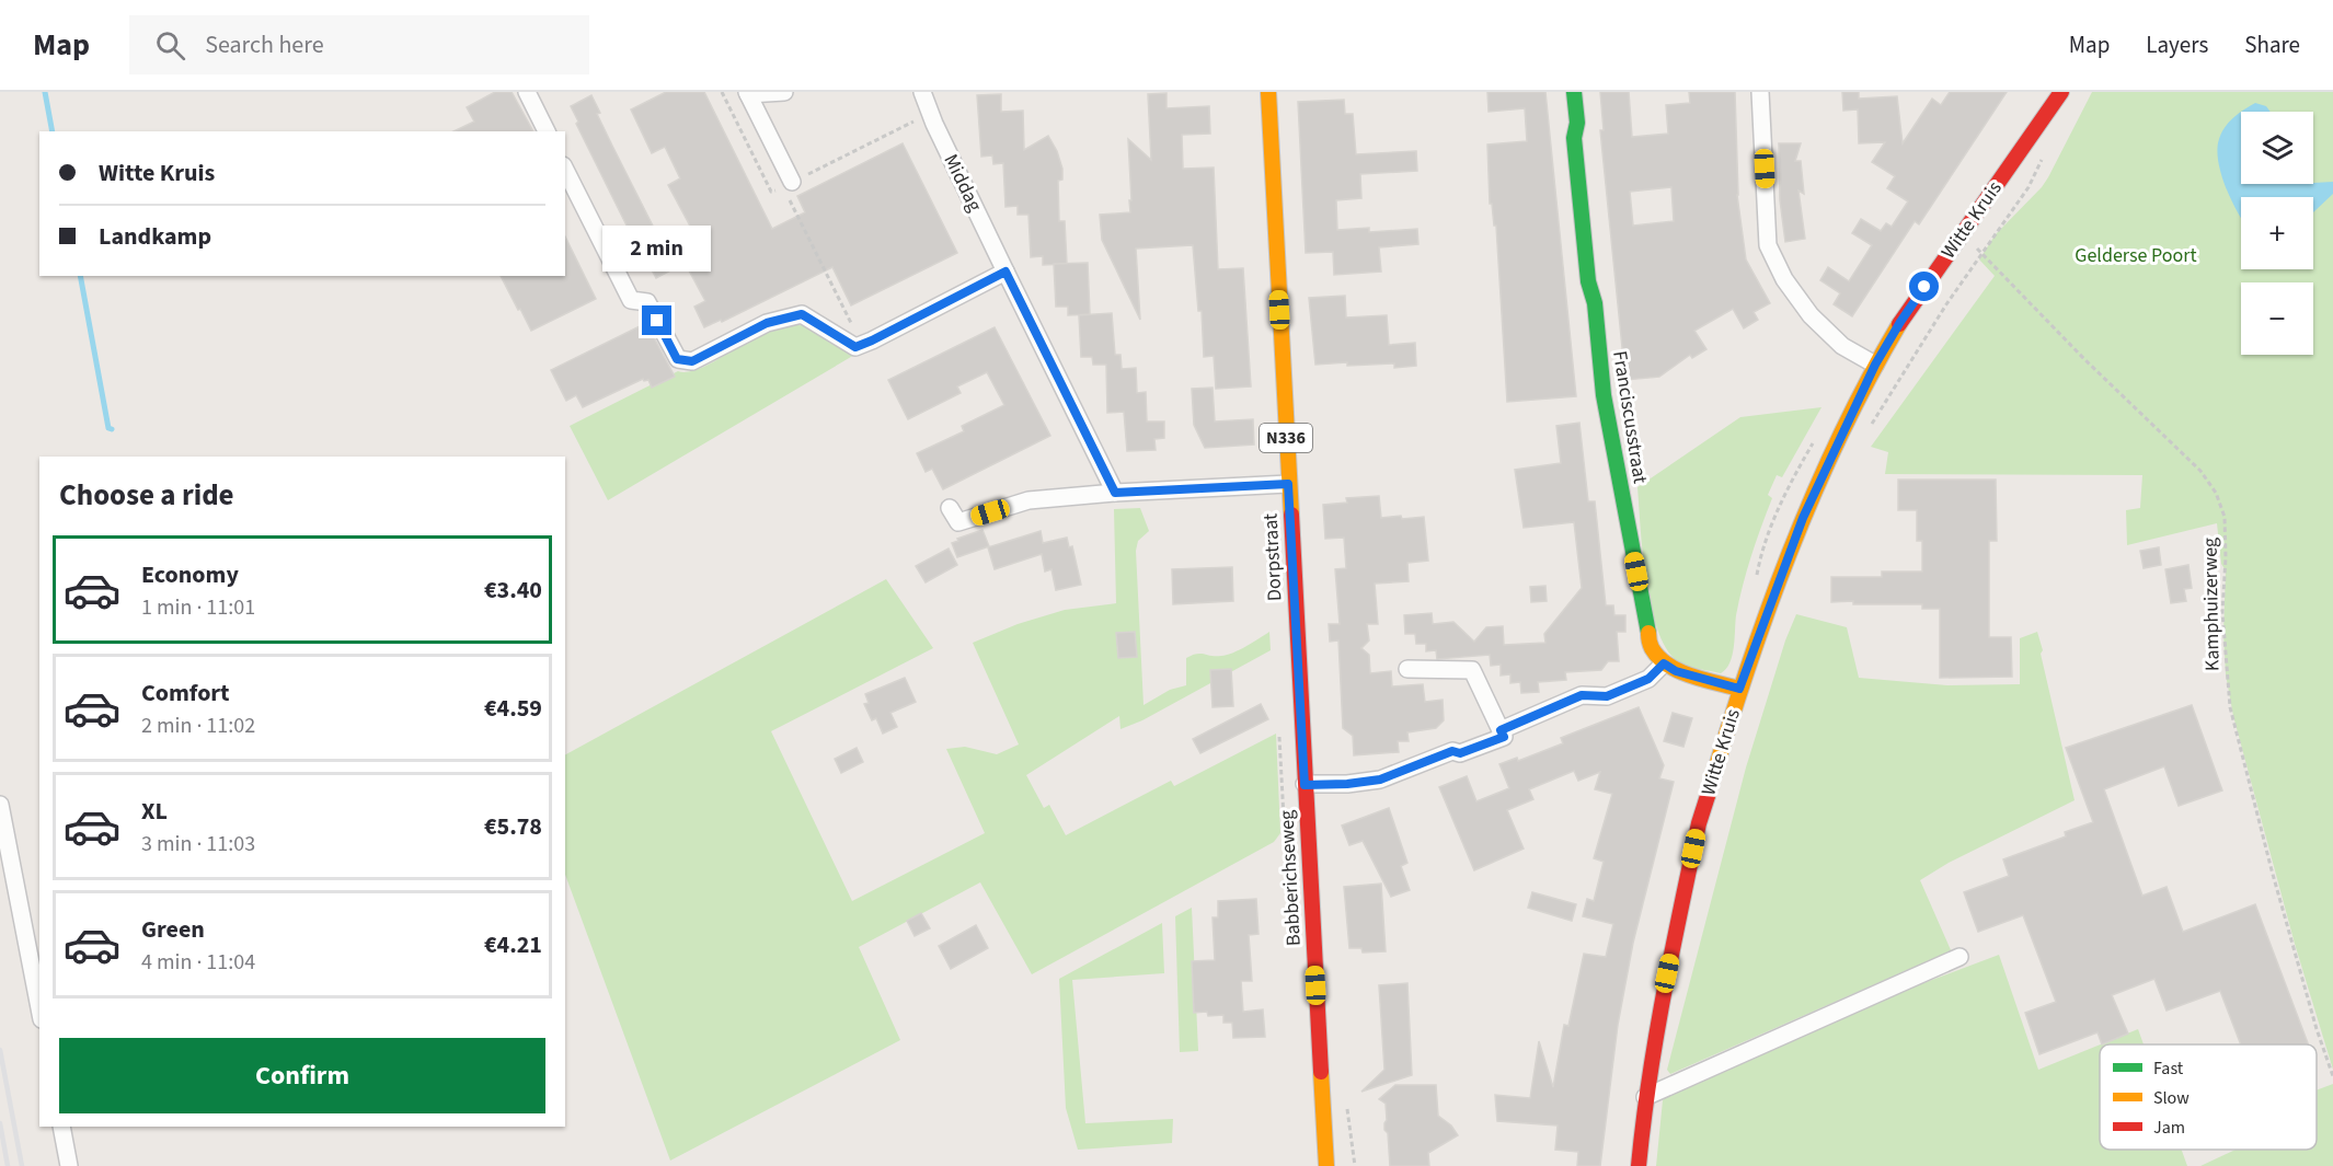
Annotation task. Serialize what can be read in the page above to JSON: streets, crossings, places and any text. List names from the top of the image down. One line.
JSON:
{"streets":{"main road":["Witte Kruis","Franciscusstraat","N336","Dorpstraat","Babberichseweg"],"street":["Middag"],"path":["Kamphuizerweg"]},"crossings":[["Witte Kruis","Kamphuizerweg"],["Dorpstraat","Babberichseweg"]],"parks":["Gelderse Poort"],"legend":["Fast","Slow","Jam"],"page":{"header":"Map","search":"Search here","nav":["Map","Layers","Share"],"map_buttons":["+","−"],"banner":["Witte Kruis","Landkamp"],"bubble":"2 min","heading":"Choose a ride","list":[{"name":"Economy","note":"1 min · 11:01","value":"€3.40"},{"name":"Comfort","note":"2 min · 11:02","value":"€4.59"},{"name":"XL","note":"3 min · 11:03","value":"€5.78"},{"name":"Green","note":"4 min · 11:04","value":"€4.21"}],"buttons":"Confirm"}}
